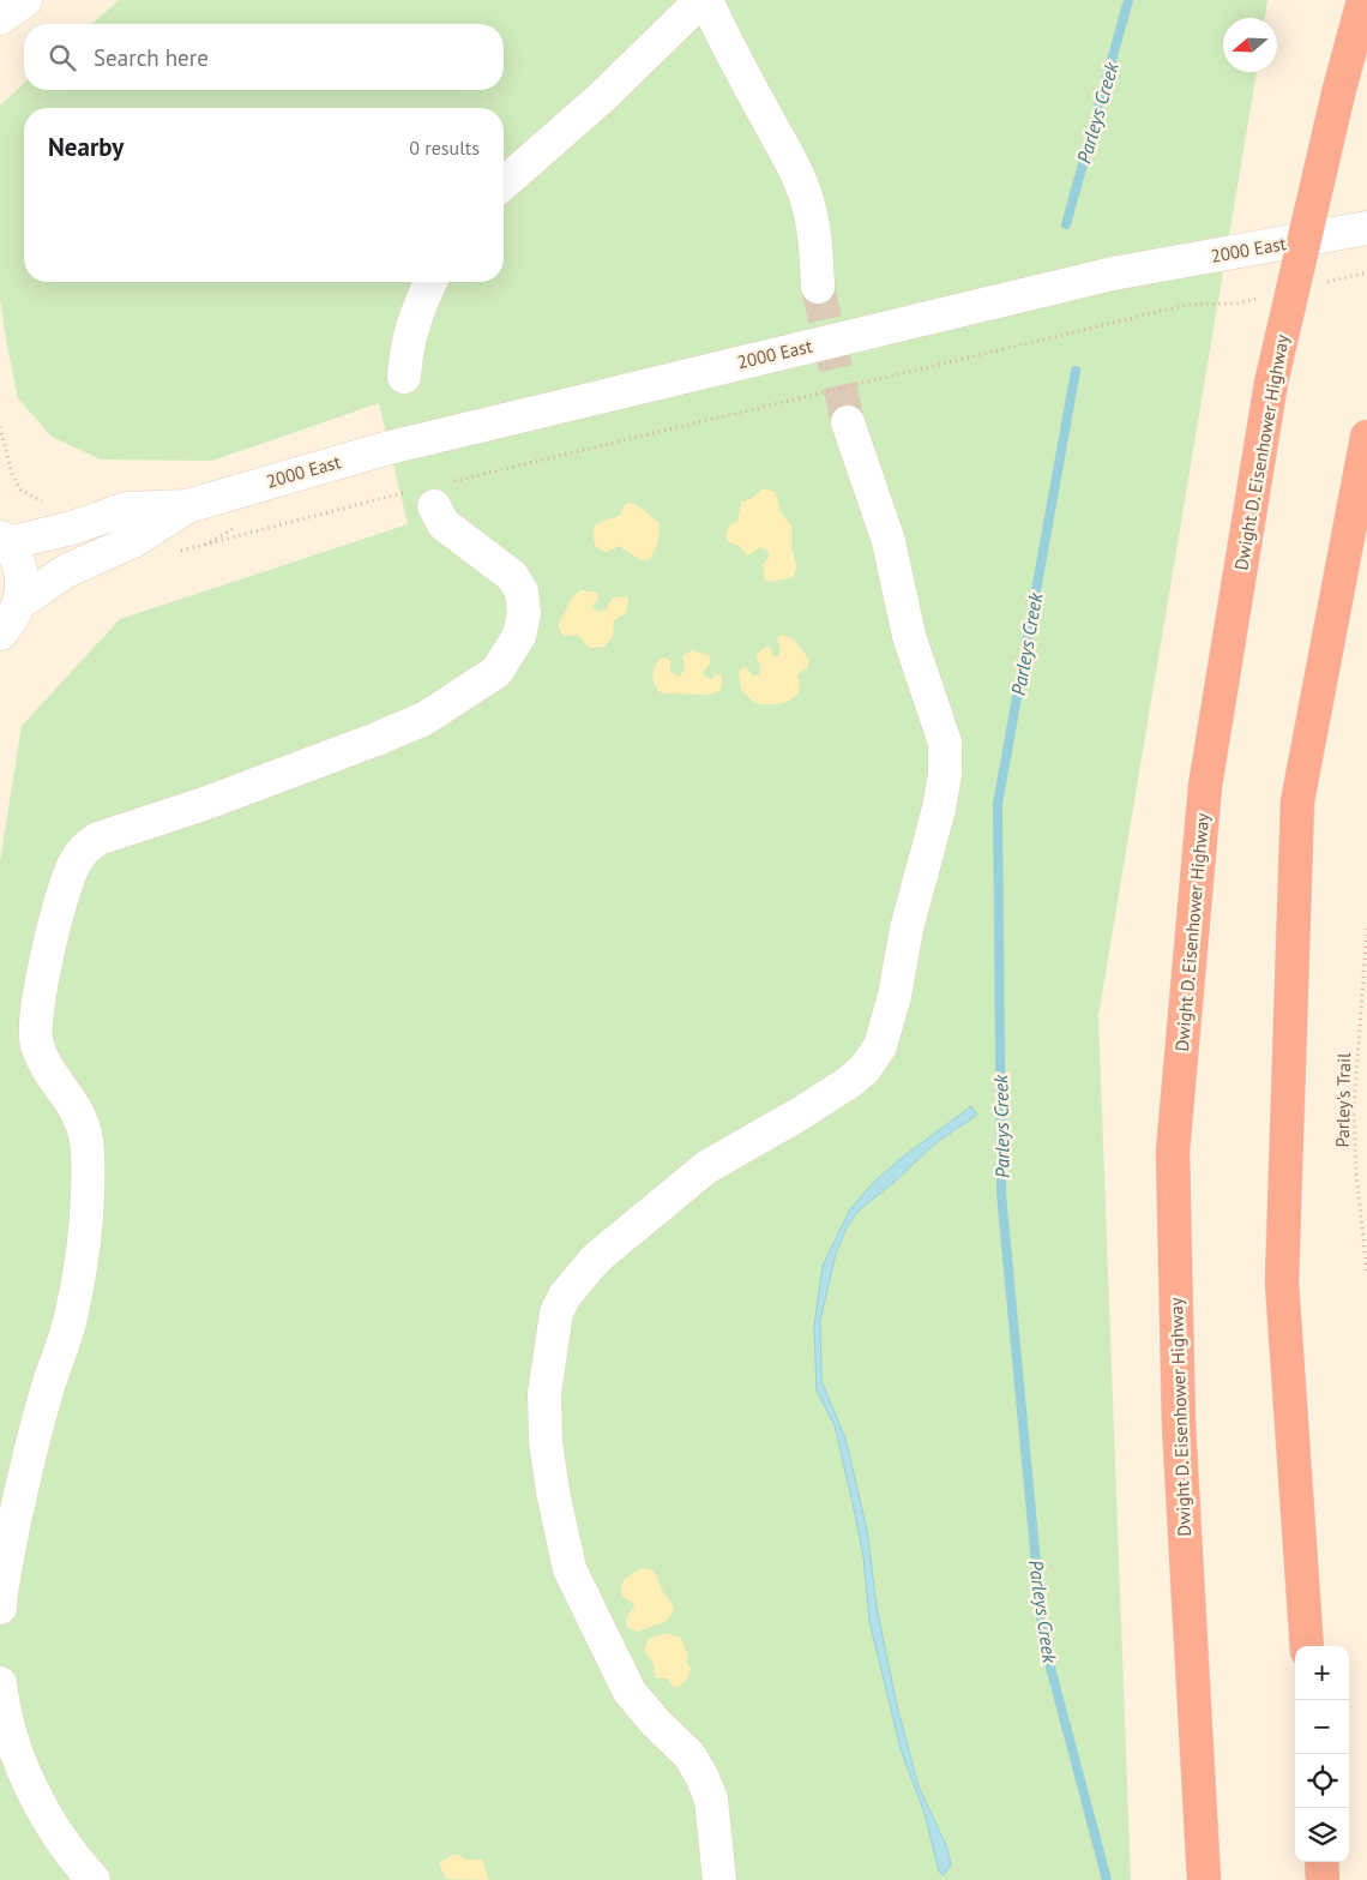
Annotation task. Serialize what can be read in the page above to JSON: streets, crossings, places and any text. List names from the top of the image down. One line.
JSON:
{"streets":{"highway":["Dwight D. Eisenhower Highway"],"street":["2000 East"],"path":["Parley's Trail"]},"water":["Parleys Creek"],"north":"left","page":{"search":"Search here","heading":["Nearby","0 results"],"map_buttons":["+","−"]}}
